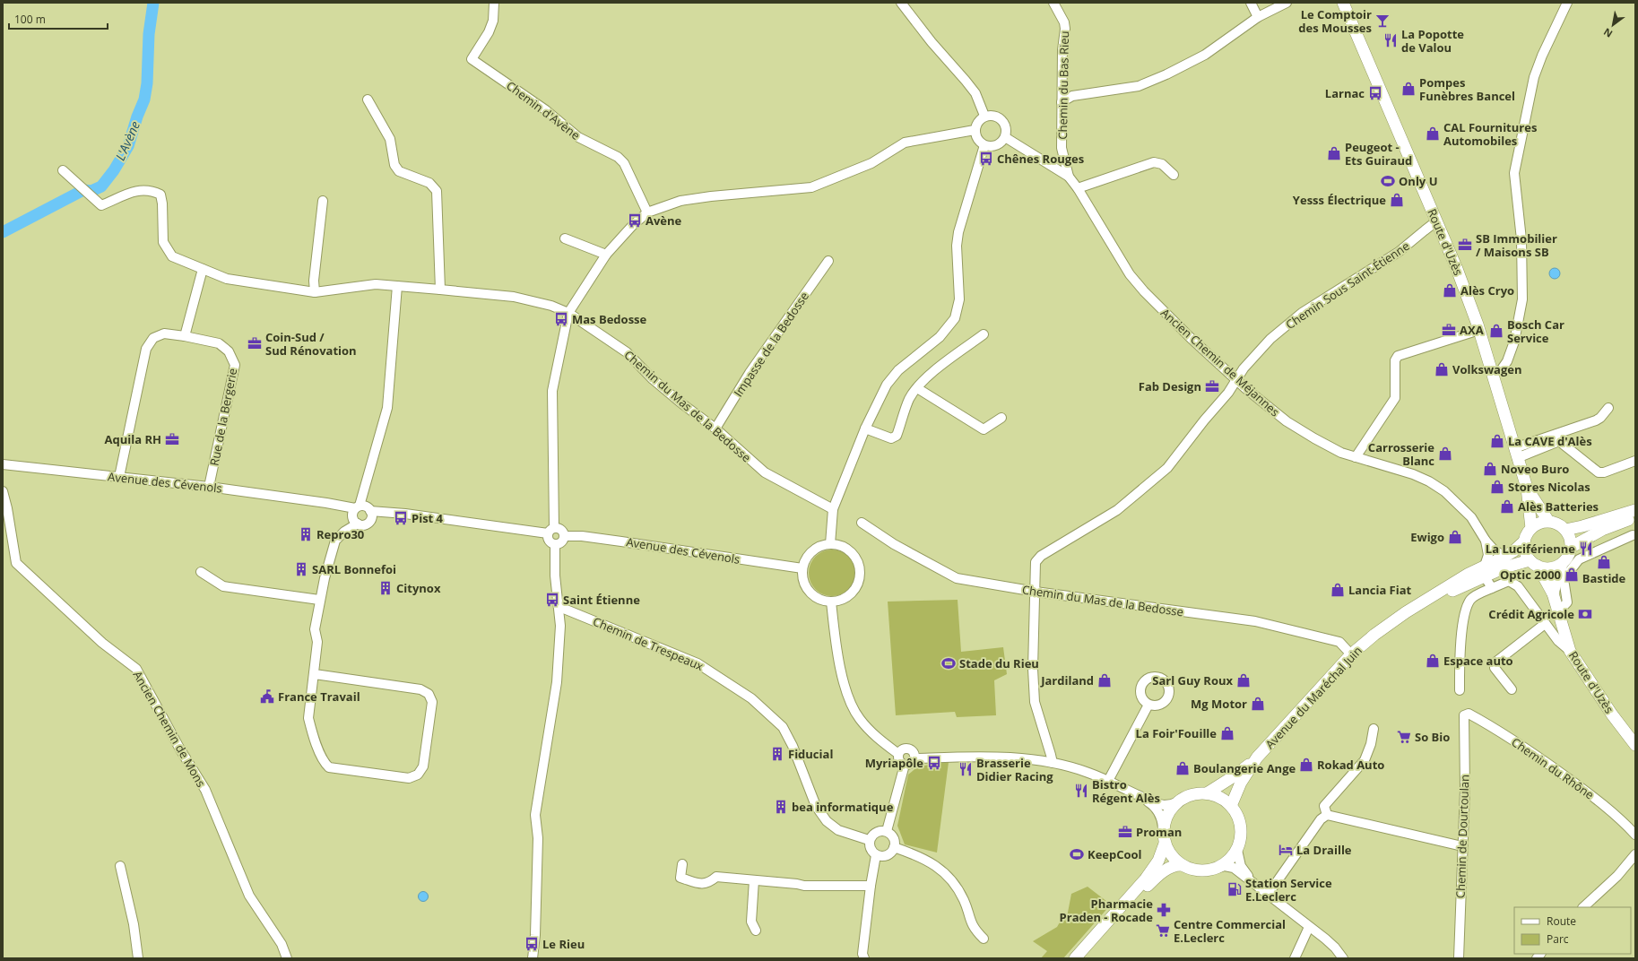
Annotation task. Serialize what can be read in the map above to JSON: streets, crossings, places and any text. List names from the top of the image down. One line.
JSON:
{"streets":{"main road":["Route d'Uzès","Avenue du Maréchal Juin"],"street":["Chemin du Bas Rieu","Chemin d'Avène","Chemin Sous Saint-Étienne","Impasse de la Bedosse","Ancien Chemin de Méjannes","Chemin du Mas de la Bedosse","Rue de la Bergerie","Avenue des Cévenols","Chemin de Trespeaux","Ancien Chemin de Mons","Chemin du Rhône","Chemin de Dourtoulan"]},"crossings":[["Chemin du Bas Rieu","Ancien Chemin de Méjannes"],["Route d'Uzès","Chemin Sous Saint-Étienne"],["Route d'Uzès","Avenue du Maréchal Juin"],["Chemin Sous Saint-Étienne","Ancien Chemin de Méjannes"],["Chemin Sous Saint-Étienne","Chemin du Mas de la Bedosse"],["Impasse de la Bedosse","Chemin du Mas de la Bedosse"],["Ancien Chemin de Méjannes","Avenue du Maréchal Juin"],["Chemin du Mas de la Bedosse","Avenue du Maréchal Juin"],["Rue de la Bergerie","Avenue des Cévenols"],["Chemin du Rhône","Chemin de Dourtoulan"]],"water":["L'Avène"],"places":{"bar":["Le Comptoir des Mousses"],"restaurant":["La Popotte de Valou","La Luciférienne","Brasserie Didier Racing","Bistro Régent Alès"],"shop":["Pompes Funèbres Bancel","CAL Fournitures Automobiles","Peugeot - Ets Guiraud","Yesss Électrique","Alès Cryo","Bosch Car Service","Volkswagen","La CAVE d'Alès","Carrosserie Blanc","Noveo Buro","Stores Nicolas","Alès Batteries","Ewigo","Bastide","Optic 2000","Lancia Fiat","Espace auto","Jardiland","Sarl Guy Roux","Mg Motor","La Foir'Fouille","Rokad Auto","Boulangerie Ange"],"bus stop":["Larnac","Chênes Rouges","Avène","Mas Bedosse","Pist 4","Saint Étienne","Myriapôle","Le Rieu"],"sports":["Only U","Stade du Rieu","KeepCool"],"office":["SB Immobilier / Maisons SB","AXA","Coin-Sud / Sud Rénovation","Fab Design","Aquila RH","Proman"],"building":["Repro30","SARL Bonnefoi","Citynox","Fiducial","bea informatique"],"bank":["Crédit Agricole"],"public building":["France Travail"],"supermarket":["So Bio","Centre Commercial E.Leclerc"],"hotel":["La Draille"],"fuel station":["Station Service E.Leclerc"],"pharmacy":["Pharmacie Praden - Rocade"]},"legend":["Route","Parc"],"scale_bar":"100 m","north":"bottom left"}
